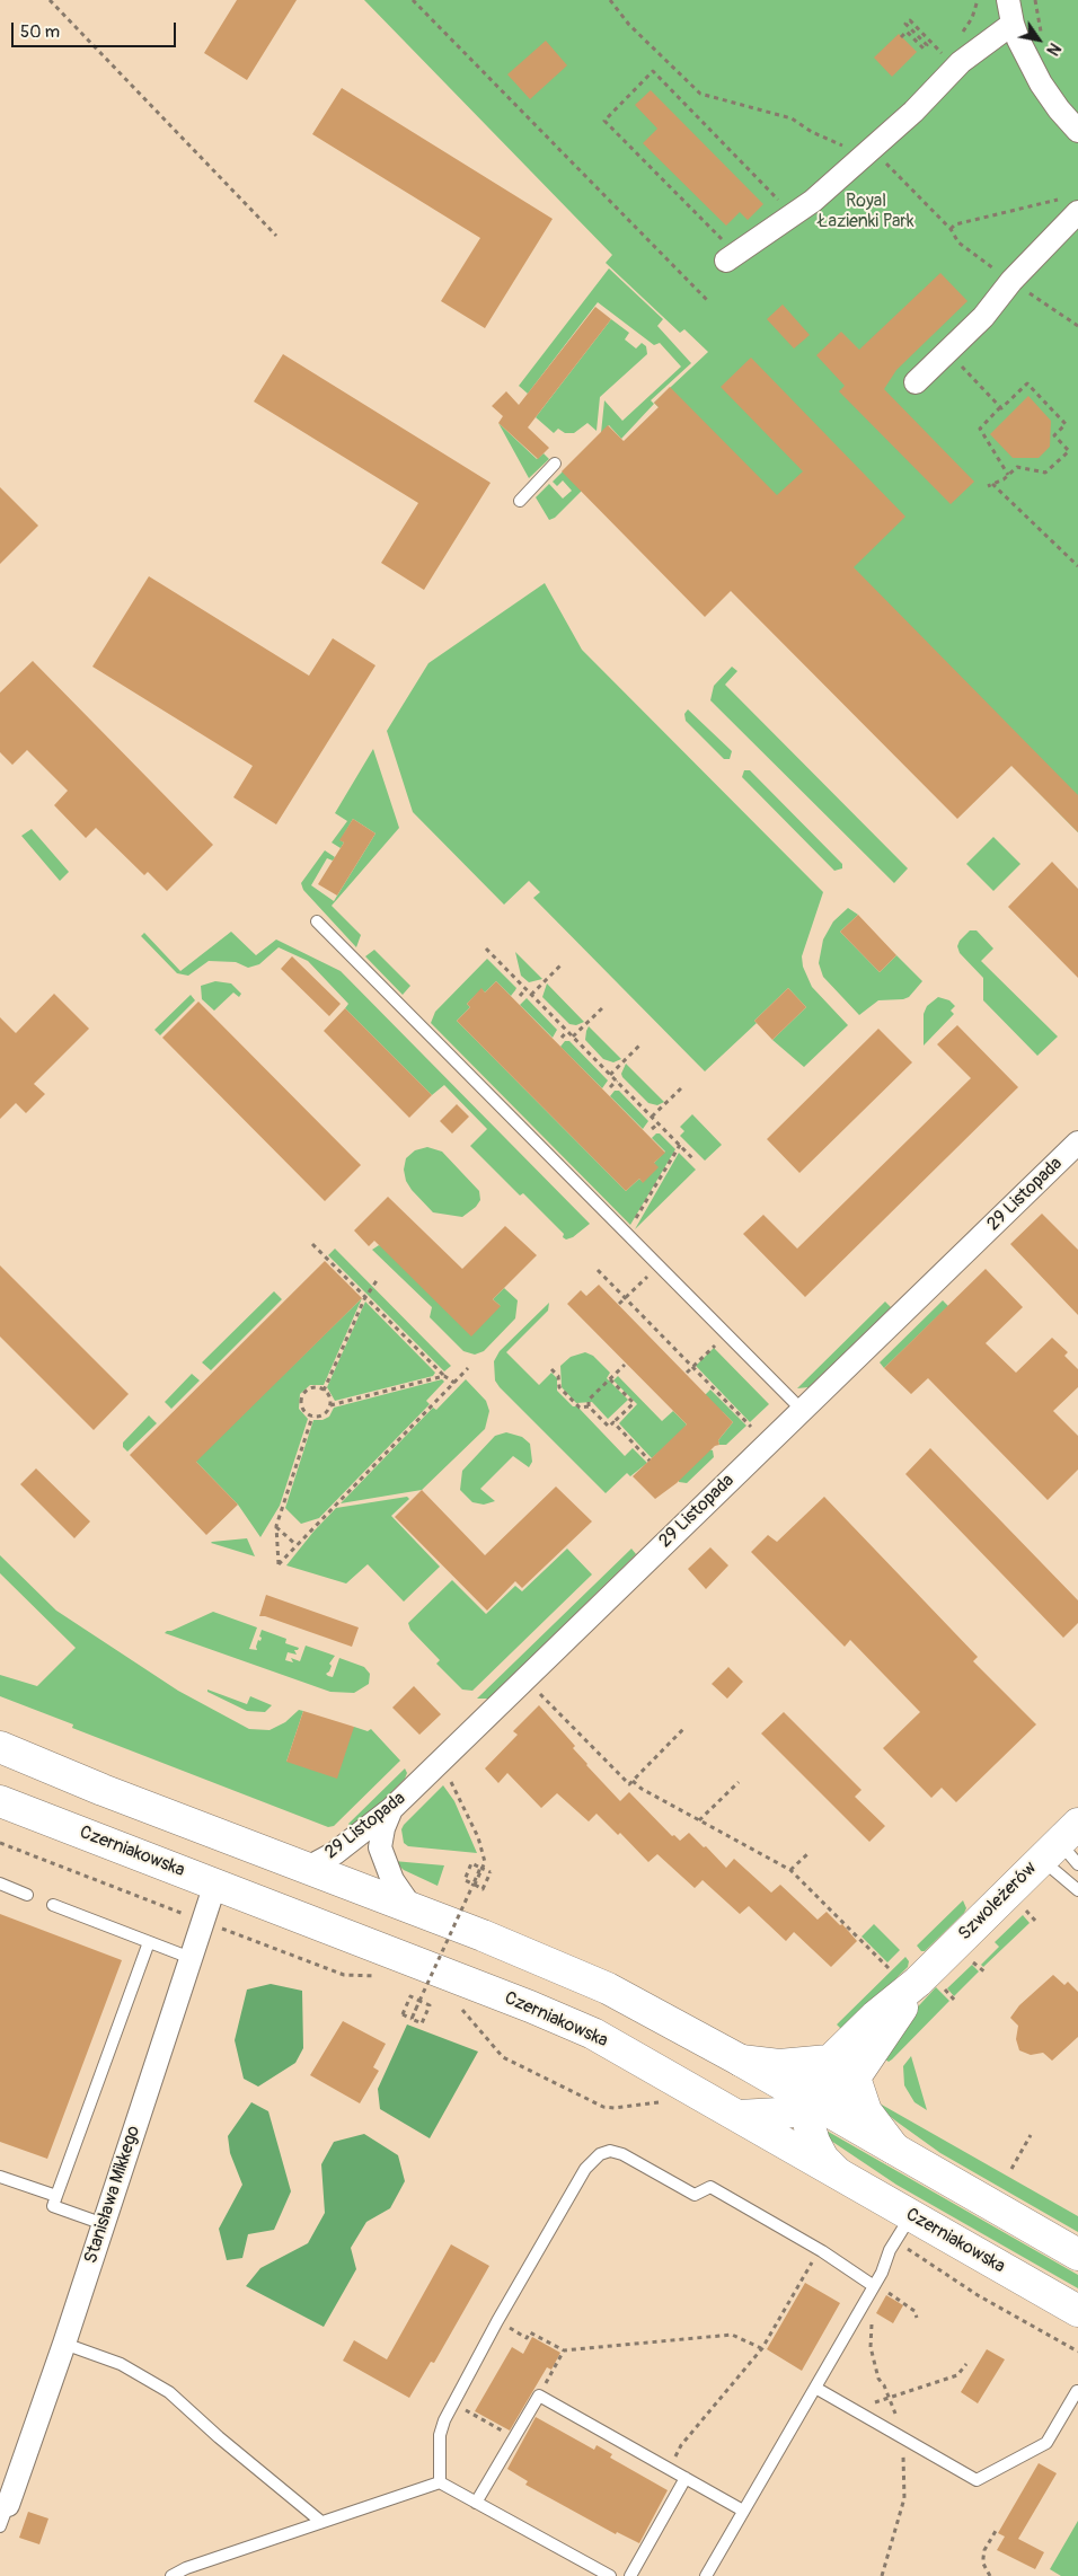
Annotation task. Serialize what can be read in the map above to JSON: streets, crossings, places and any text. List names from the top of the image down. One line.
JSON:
{"streets":{"main road":["Czerniakowska","Szwoleżerów"],"street":["29 Listopada","Stanisława Mikkego"]},"crossings":[["Czerniakowska","Szwoleżerów"],["Czerniakowska","Stanisława Mikkego"]],"parks":["Royal Łazienki Park"],"scale_bar":"50 m","north":"bottom right"}
